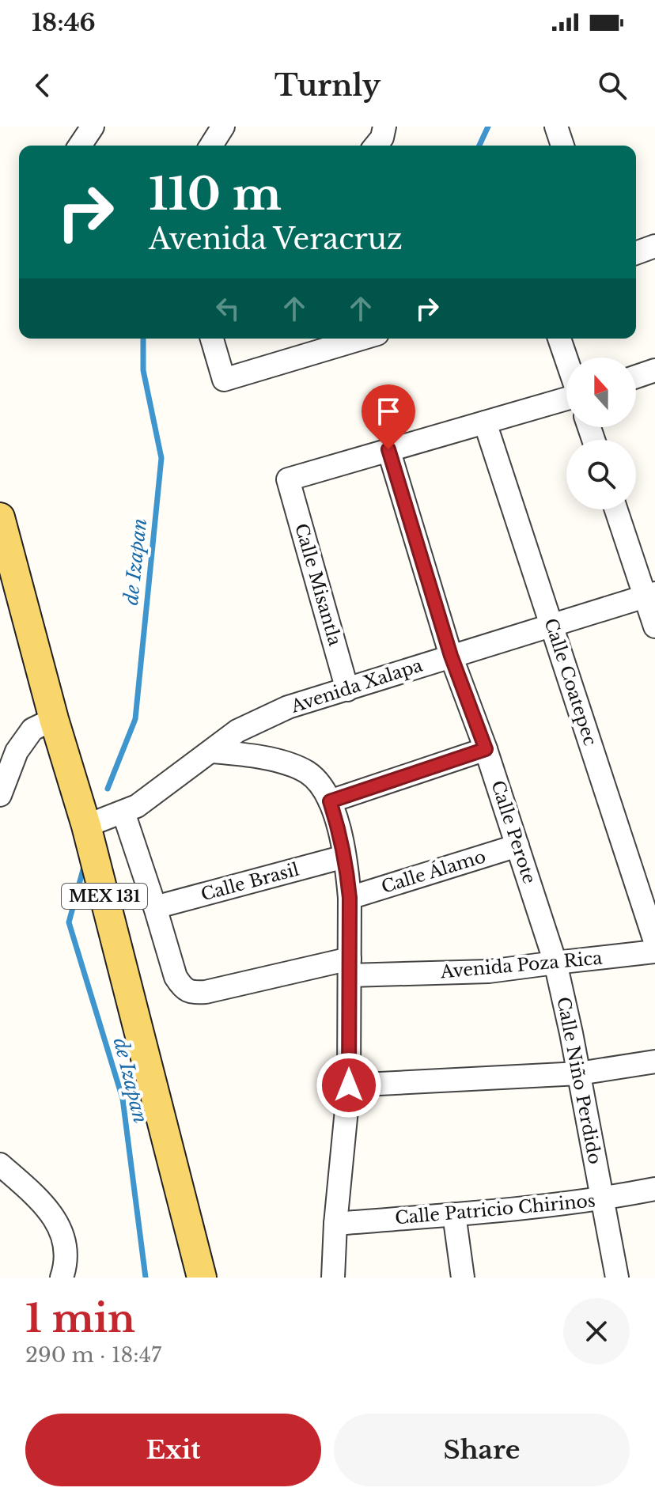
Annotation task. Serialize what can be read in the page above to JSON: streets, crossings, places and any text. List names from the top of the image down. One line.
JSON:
{"streets":{"main road":["MEX 131"],"street":["Calle Misantla","Calle Coatepec","Avenida Xalapa","Calle Perote","Calle Álamo","Calle Brasil","Avenida Poza Rica","Calle Niño Perdido","Calle Patricio Chirinos"]},"crossings":[["Calle Misantla","Avenida Xalapa"],["Calle Misantla","Calle Perote"],["Calle Coatepec","Avenida Xalapa"],["Avenida Xalapa","Calle Perote"],["Avenida Xalapa","MEX 131"],["Calle Perote","Calle Álamo"],["Calle Perote","Avenida Poza Rica"],["Calle Perote","Calle Niño Perdido"],["Calle Brasil","Avenida Poza Rica"],["Avenida Poza Rica","Calle Niño Perdido"],["Calle Niño Perdido","Calle Patricio Chirinos"]],"water":["de Izapan"],"north":"top","page":{"status":"18:46","header":"Turnly","turn":["110 m","Avenida Veracruz"],"heading":["1 min","290 m · 18:47"],"buttons":["Exit","Share"]}}
